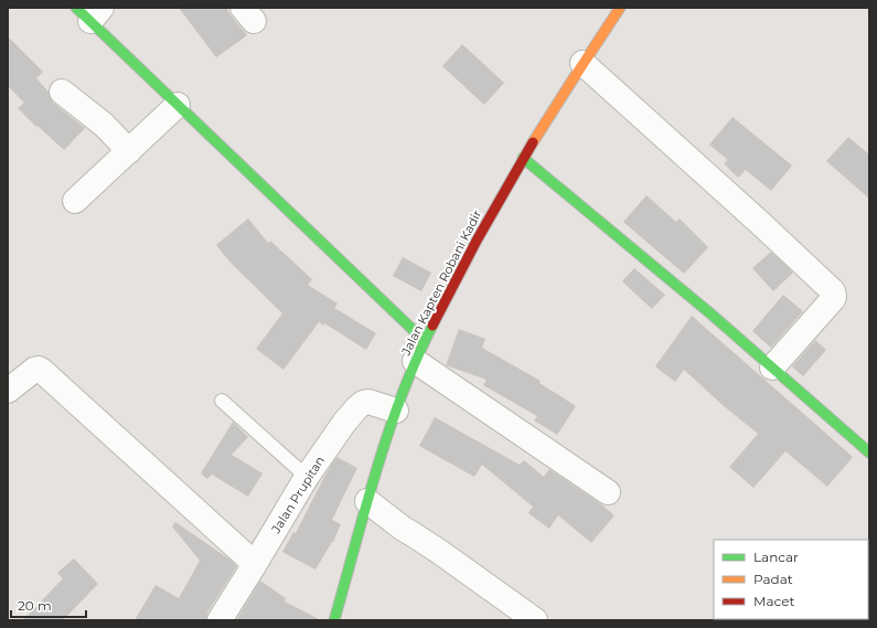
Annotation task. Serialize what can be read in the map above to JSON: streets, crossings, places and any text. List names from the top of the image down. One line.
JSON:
{"streets":{"street":["Jalan Kapten Robani Kadir","Jalan Prupitan"]},"crossings":[["Jalan Kapten Robani Kadir","Jalan Prupitan"]],"legend":["Lancar","Padat","Macet"],"scale_bar":"20 m"}
